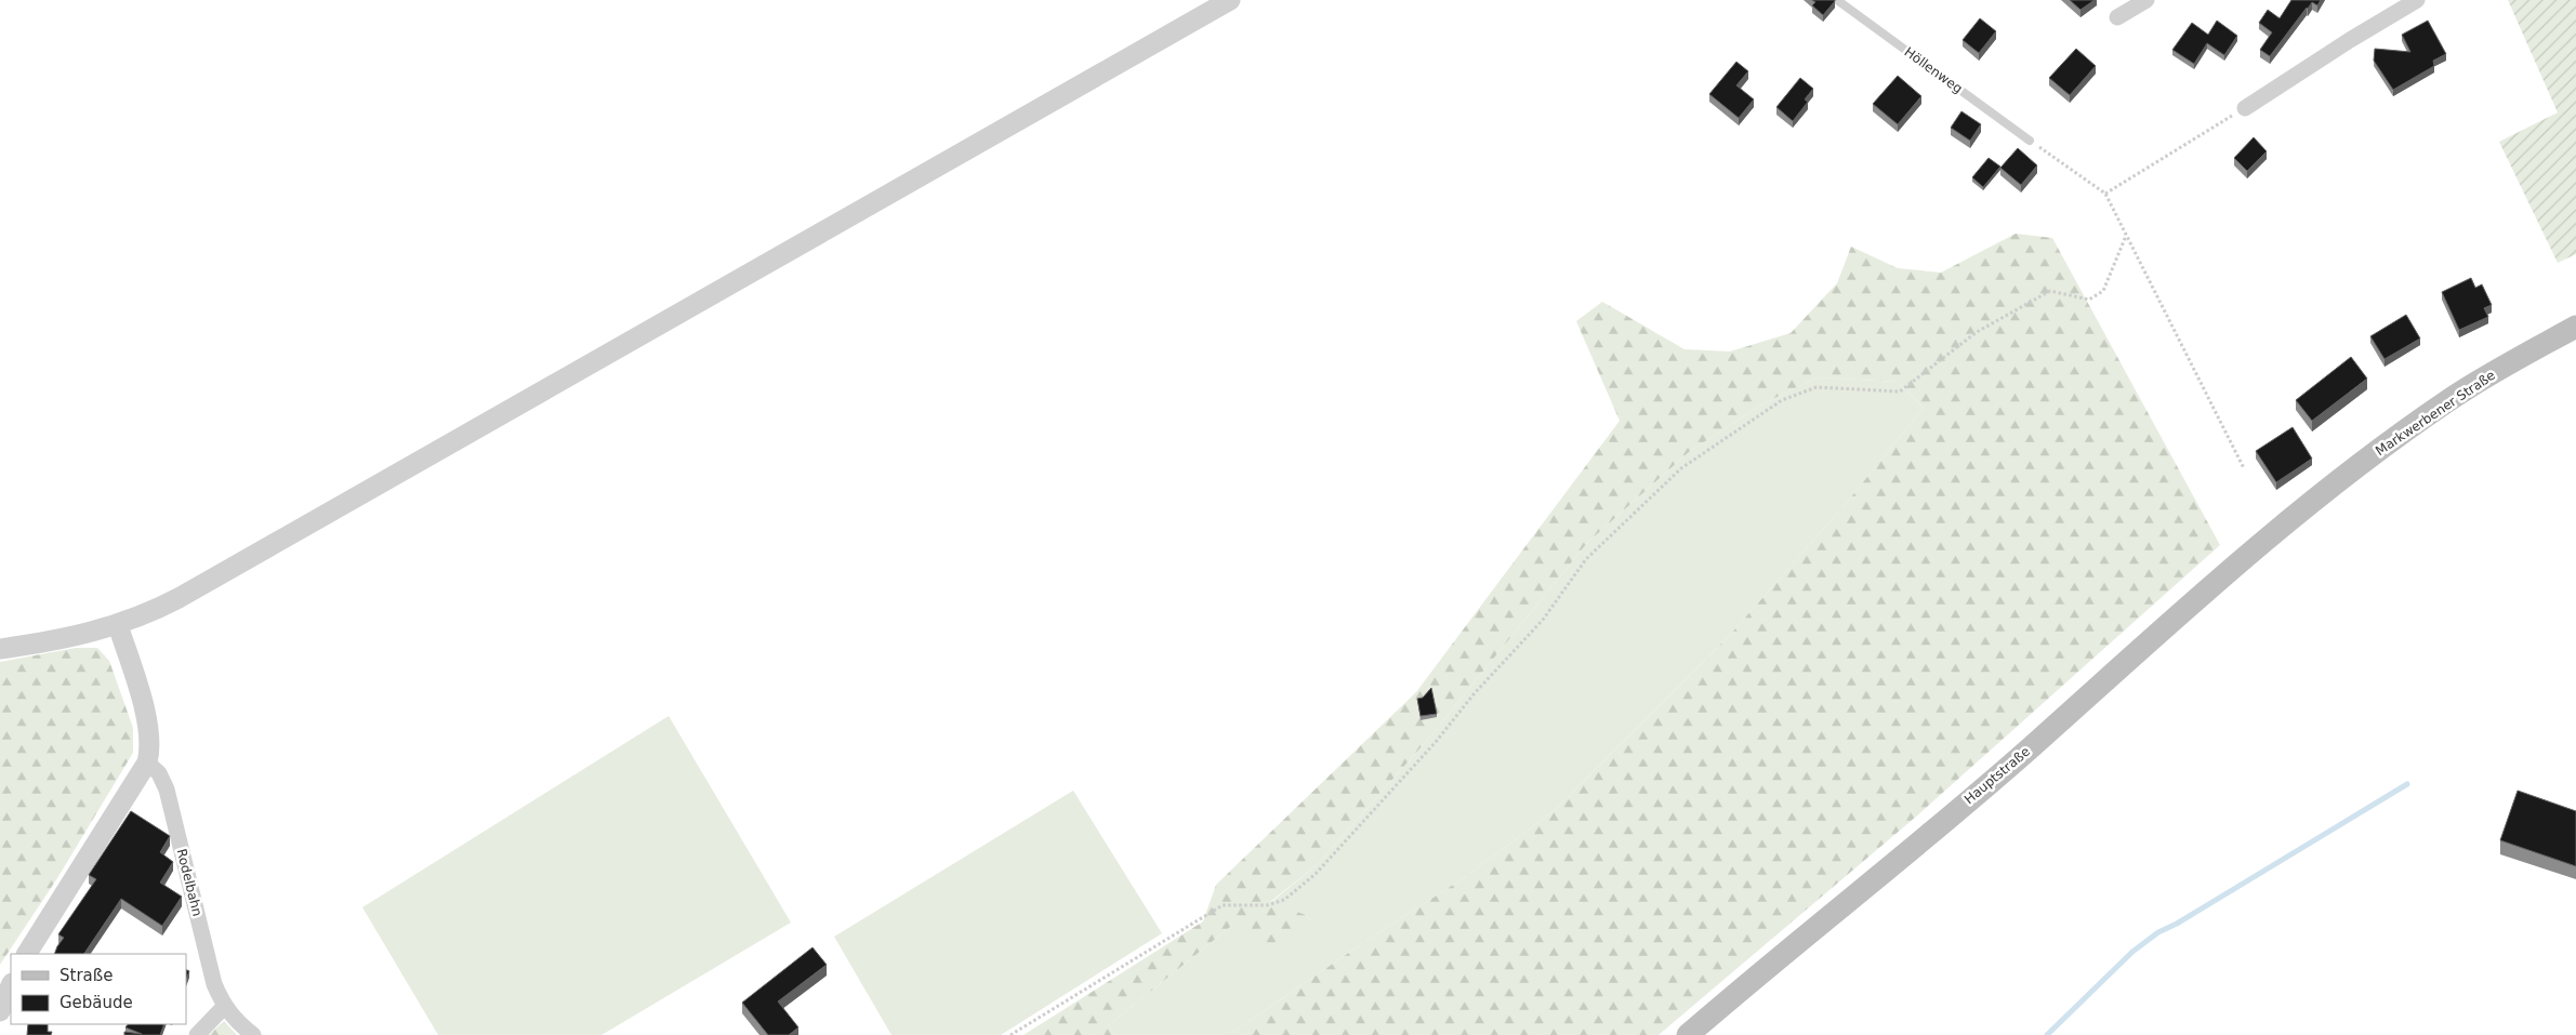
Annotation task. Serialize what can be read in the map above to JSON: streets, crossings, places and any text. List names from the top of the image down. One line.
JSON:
{"streets":{"main road":["Markwerbener Straße","Hauptstraße"],"street":["Rodelbahn"],"lane":["Höllenweg"]},"crossings":[["Markwerbener Straße","Hauptstraße"]],"legend":["Straße","Gebäude"]}
